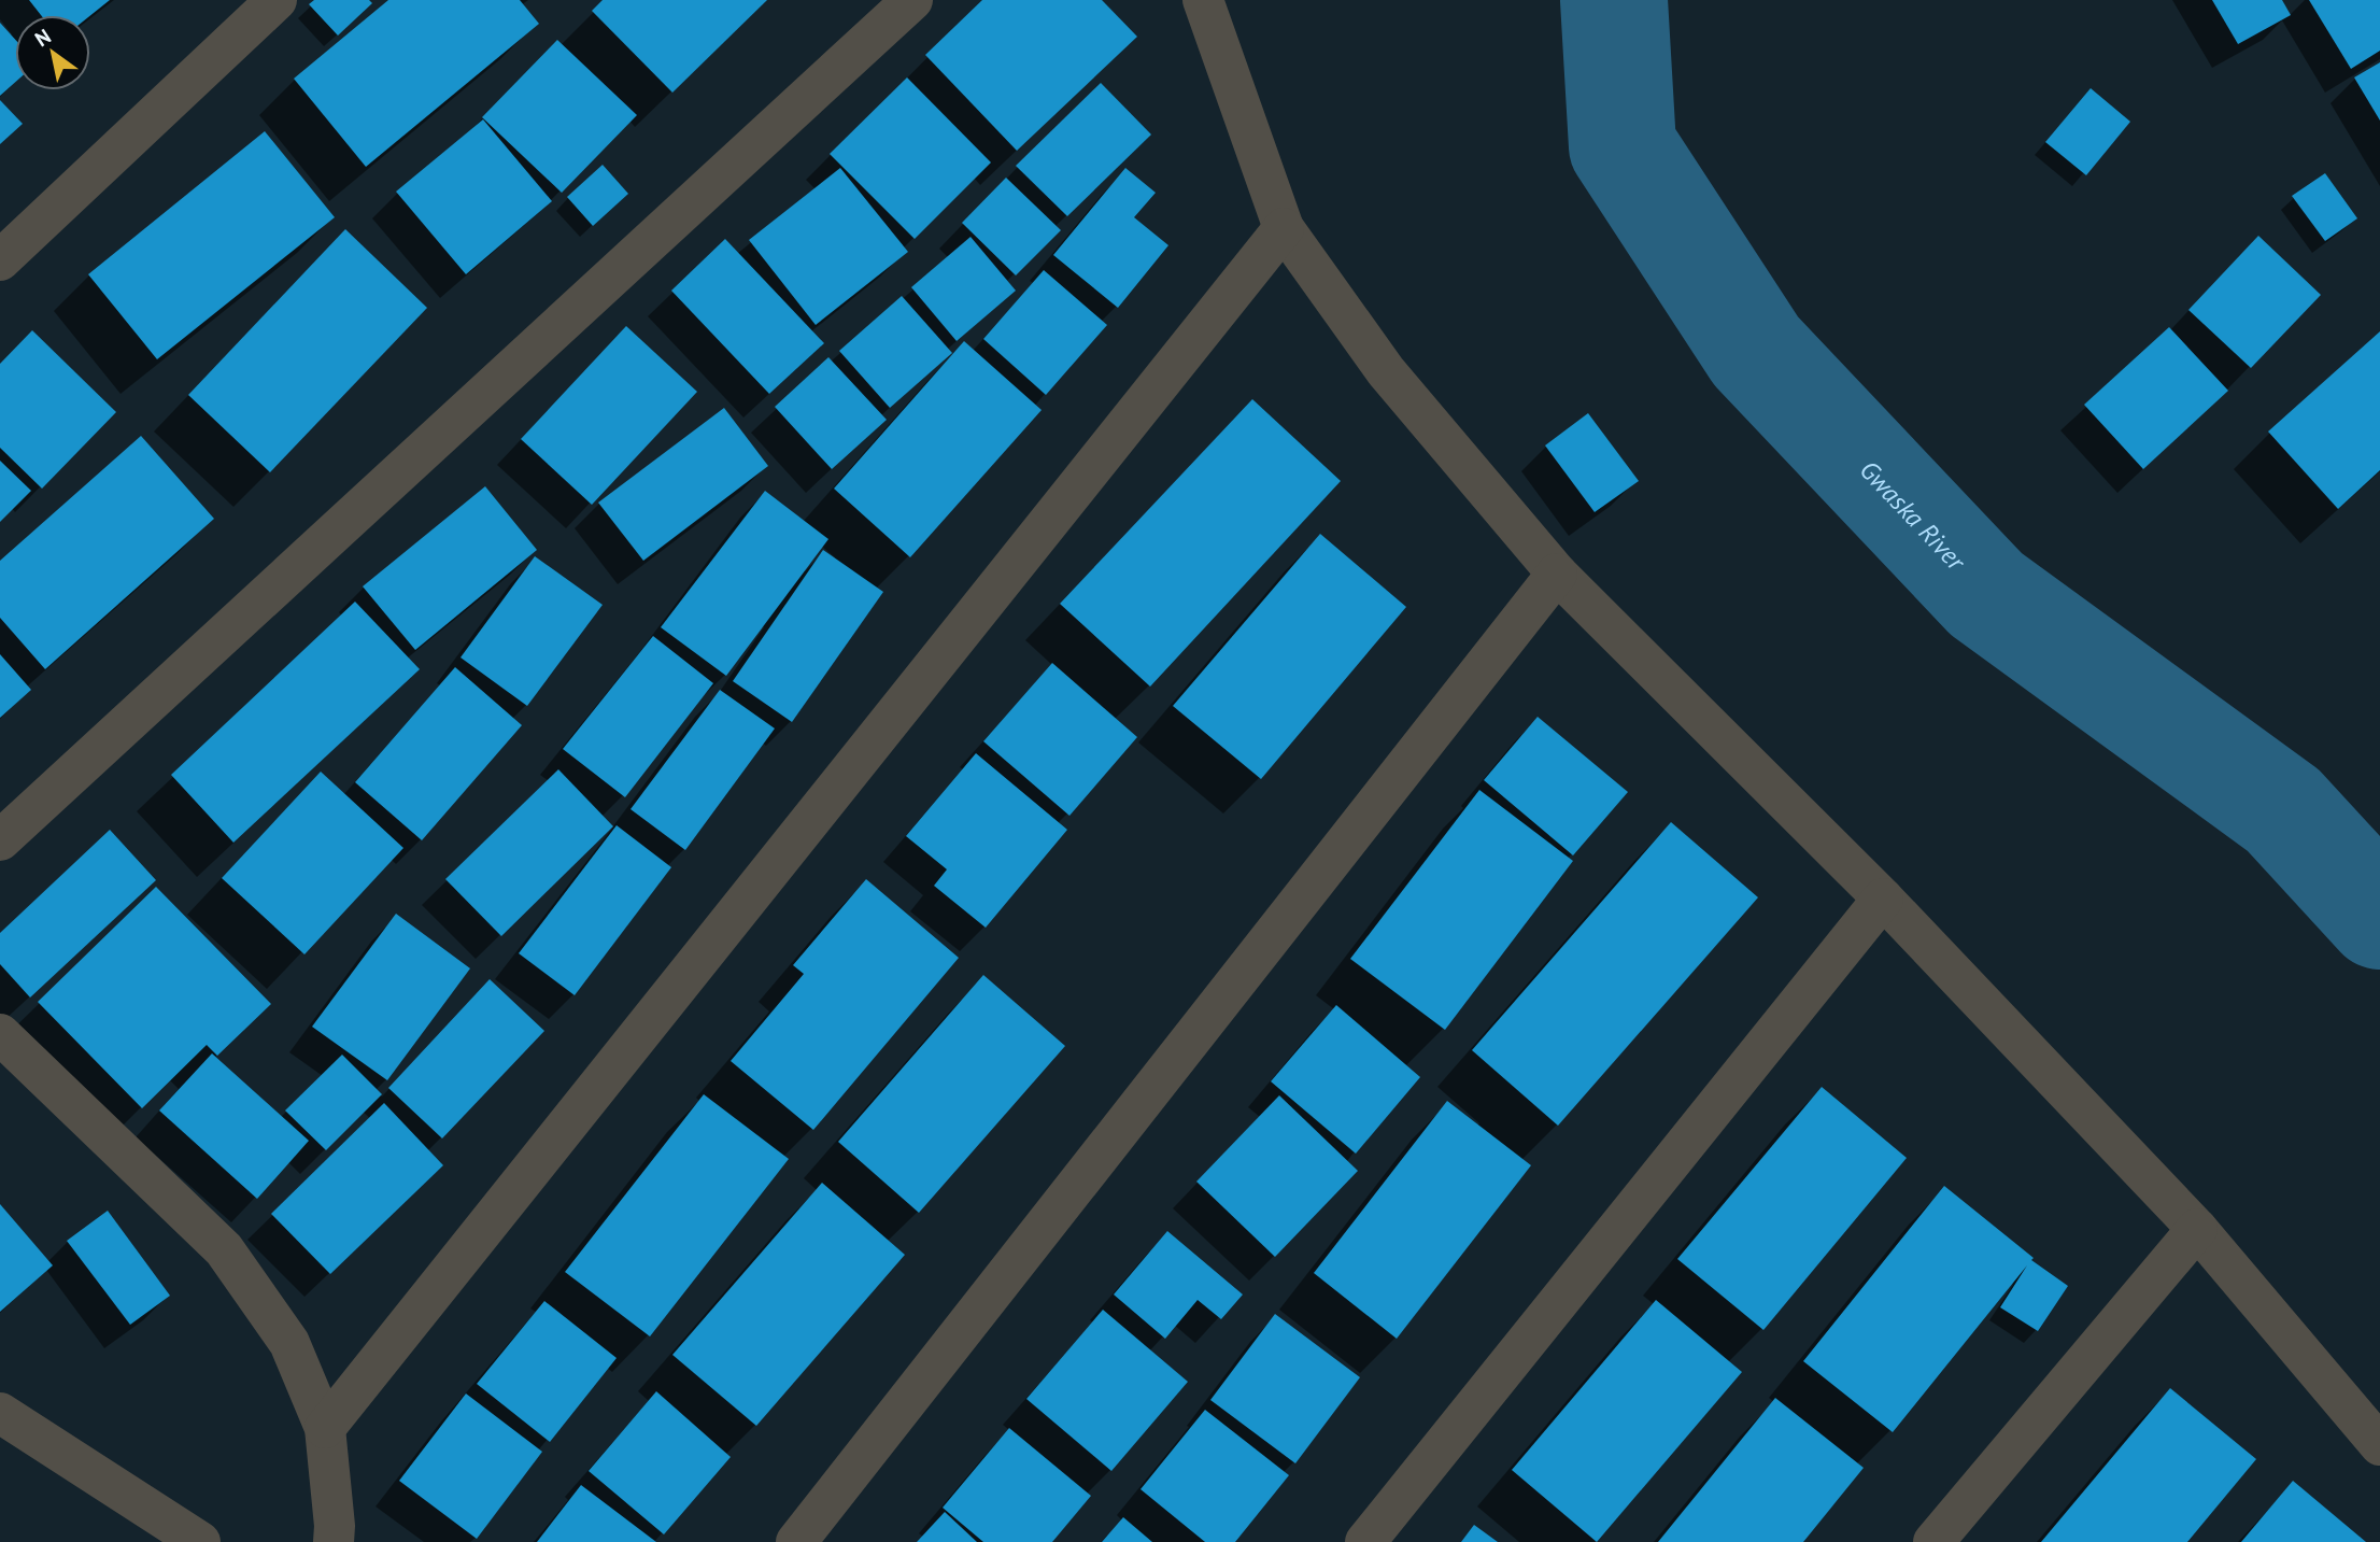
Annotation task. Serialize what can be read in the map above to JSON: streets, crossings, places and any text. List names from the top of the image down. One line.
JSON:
{"water":["Gwaska River"],"north":"top left"}
